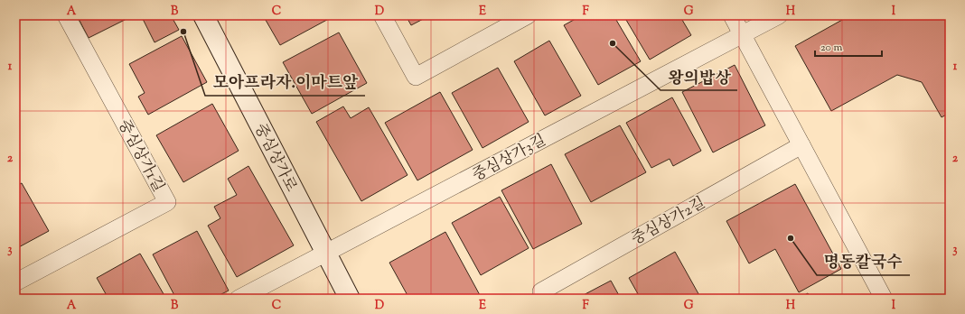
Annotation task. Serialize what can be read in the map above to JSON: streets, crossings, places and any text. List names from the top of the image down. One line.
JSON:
{"streets":{"street":["중심상가1길","중심상가로","중심상가3길","중심상가2길"]},"crossings":[["중심상가로","중심상가3길"]],"places":["모아프라자.이마트앞","왕의밥상","명동칼국수"],"scale_bar":"20 m","grid":{"columns":["A","B","C","D","E","F","G","H","I"],"rows":["1","2","3"]}}
